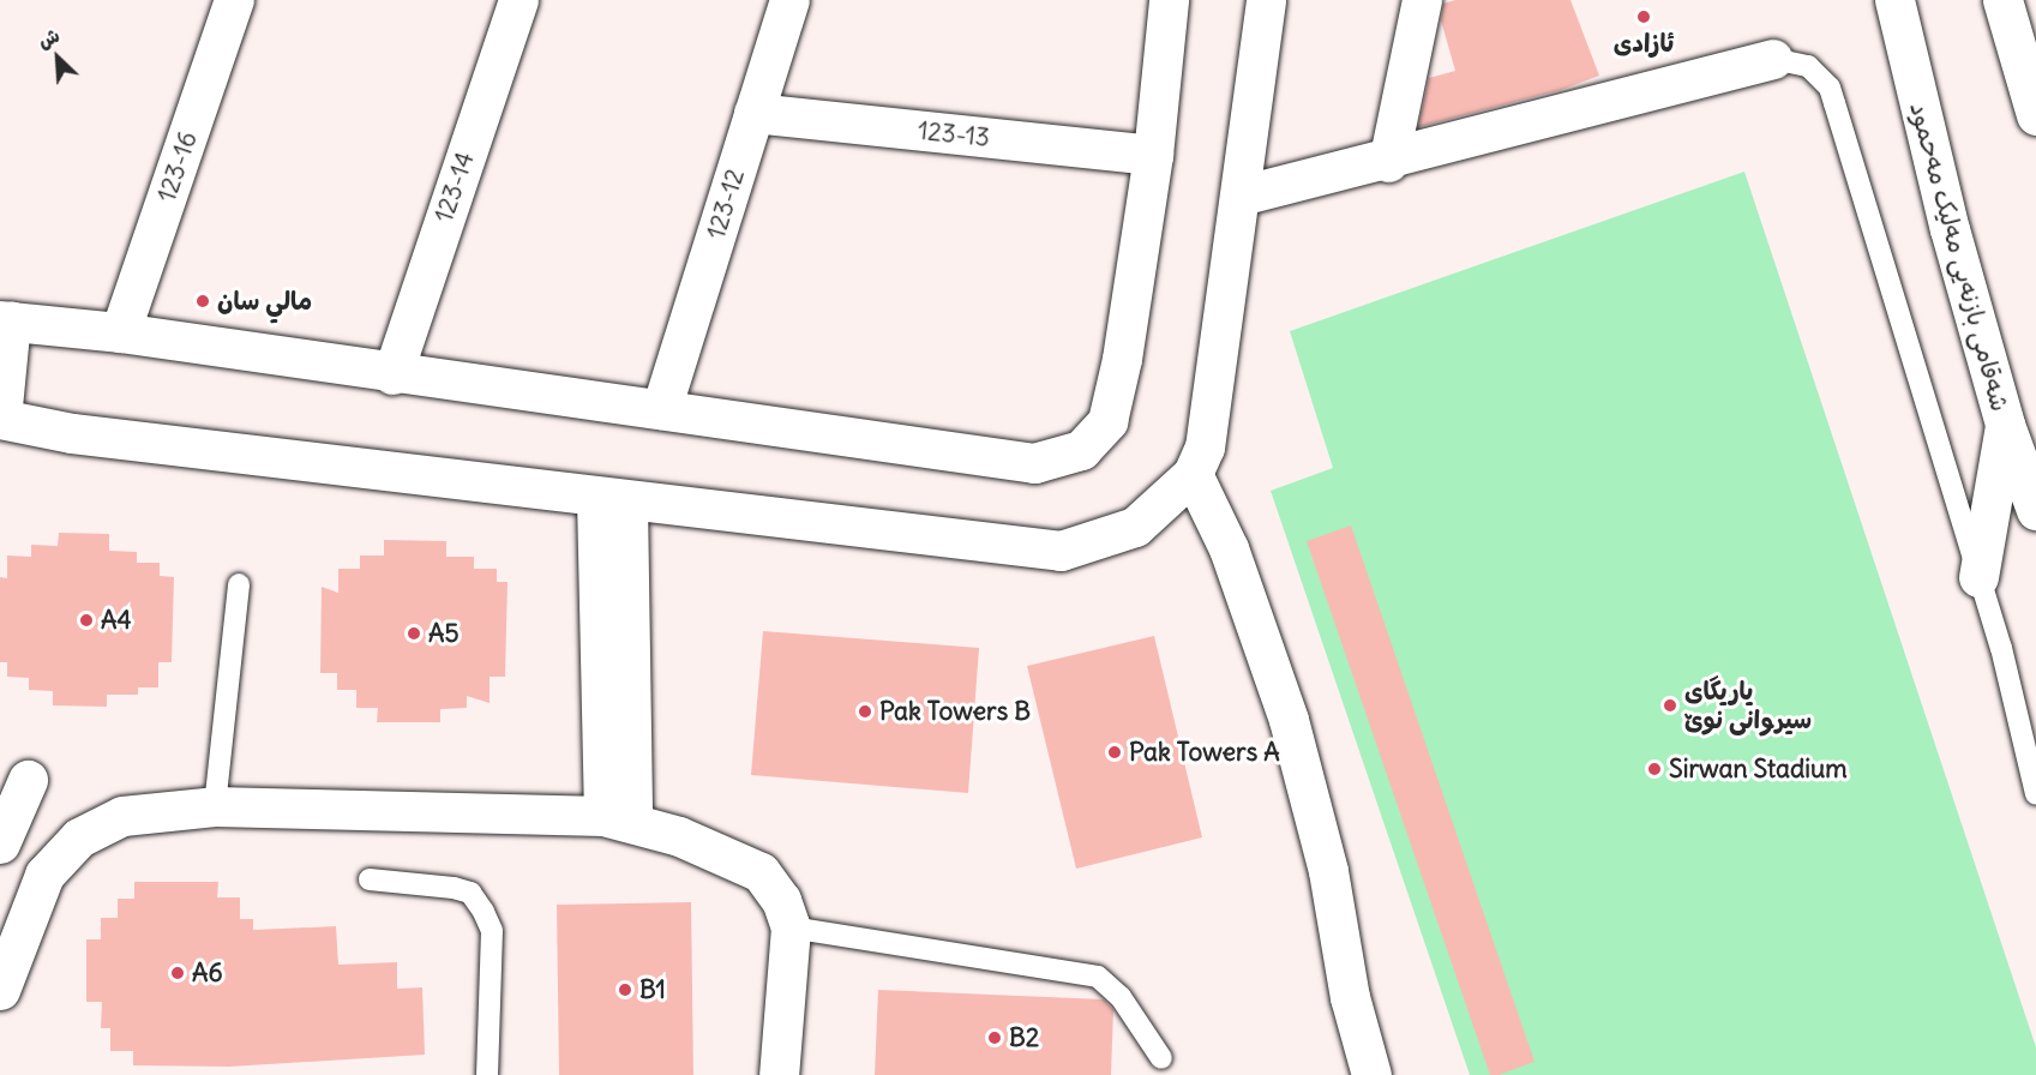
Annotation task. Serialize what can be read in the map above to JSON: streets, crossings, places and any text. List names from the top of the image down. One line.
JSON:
{"streets":{"main road":["123-13","123-16","123-14","123-12","شەقامی بازنەیی مەلیک مەحمود"]},"crossings":[["123-13","123-12"]],"places":["ئازادی","مالي سان","A4","A5","یاریگای سیروانی نوێ","Pak Towers B","Pak Towers A","Sirwan Stadium","A6","B1","B2"],"north":"top left"}
